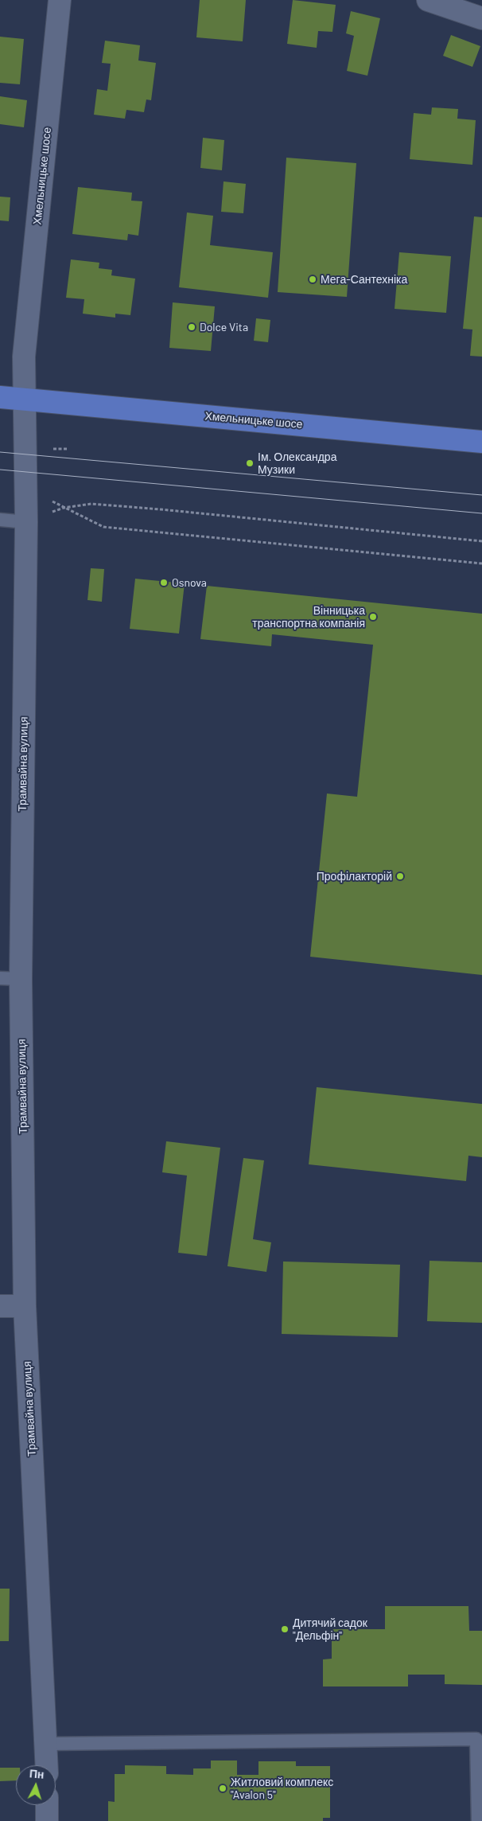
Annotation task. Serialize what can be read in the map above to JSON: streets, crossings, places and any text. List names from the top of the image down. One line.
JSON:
{"streets":{"main road":["Хмельницьке шосе"],"street":["Трамвайна вулиця"]},"crossings":[["Хмельницьке шосе","Трамвайна вулиця"]],"places":["Мега-Сантехніка","Dolce Vita","Ім. Олександра Музики","Osnova","Вінницька транспортна компанія","Профілакторій","Дитячий садок \"Дельфін\"","Житловий комплекс \"Avalon 5\""],"north":"top"}
